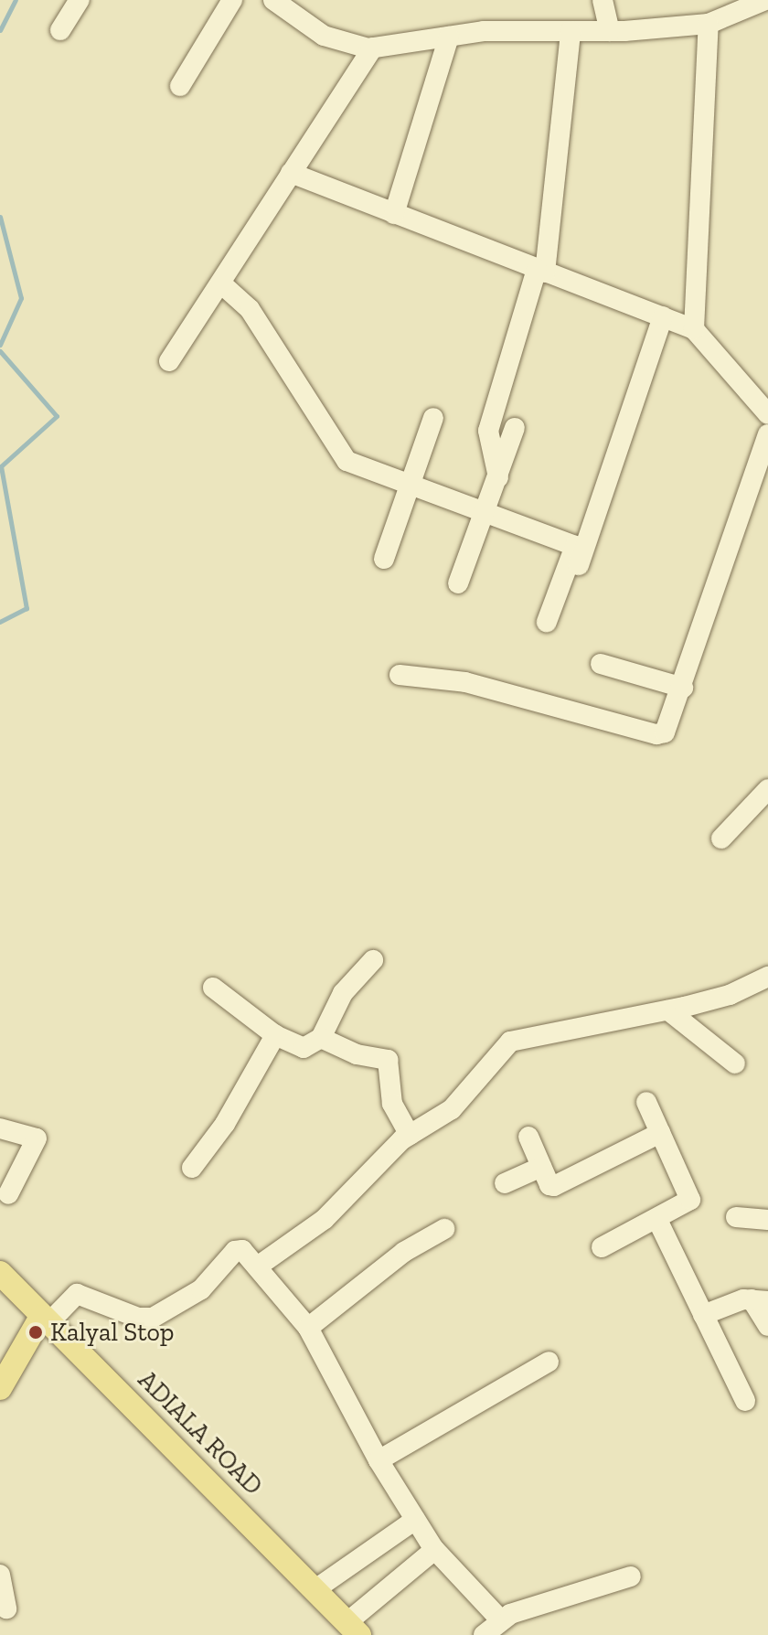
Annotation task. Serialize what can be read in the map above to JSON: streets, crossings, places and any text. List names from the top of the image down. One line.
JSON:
{"streets":{"main road":["ADIALA ROAD"]},"places":["Kalyal Stop"]}
